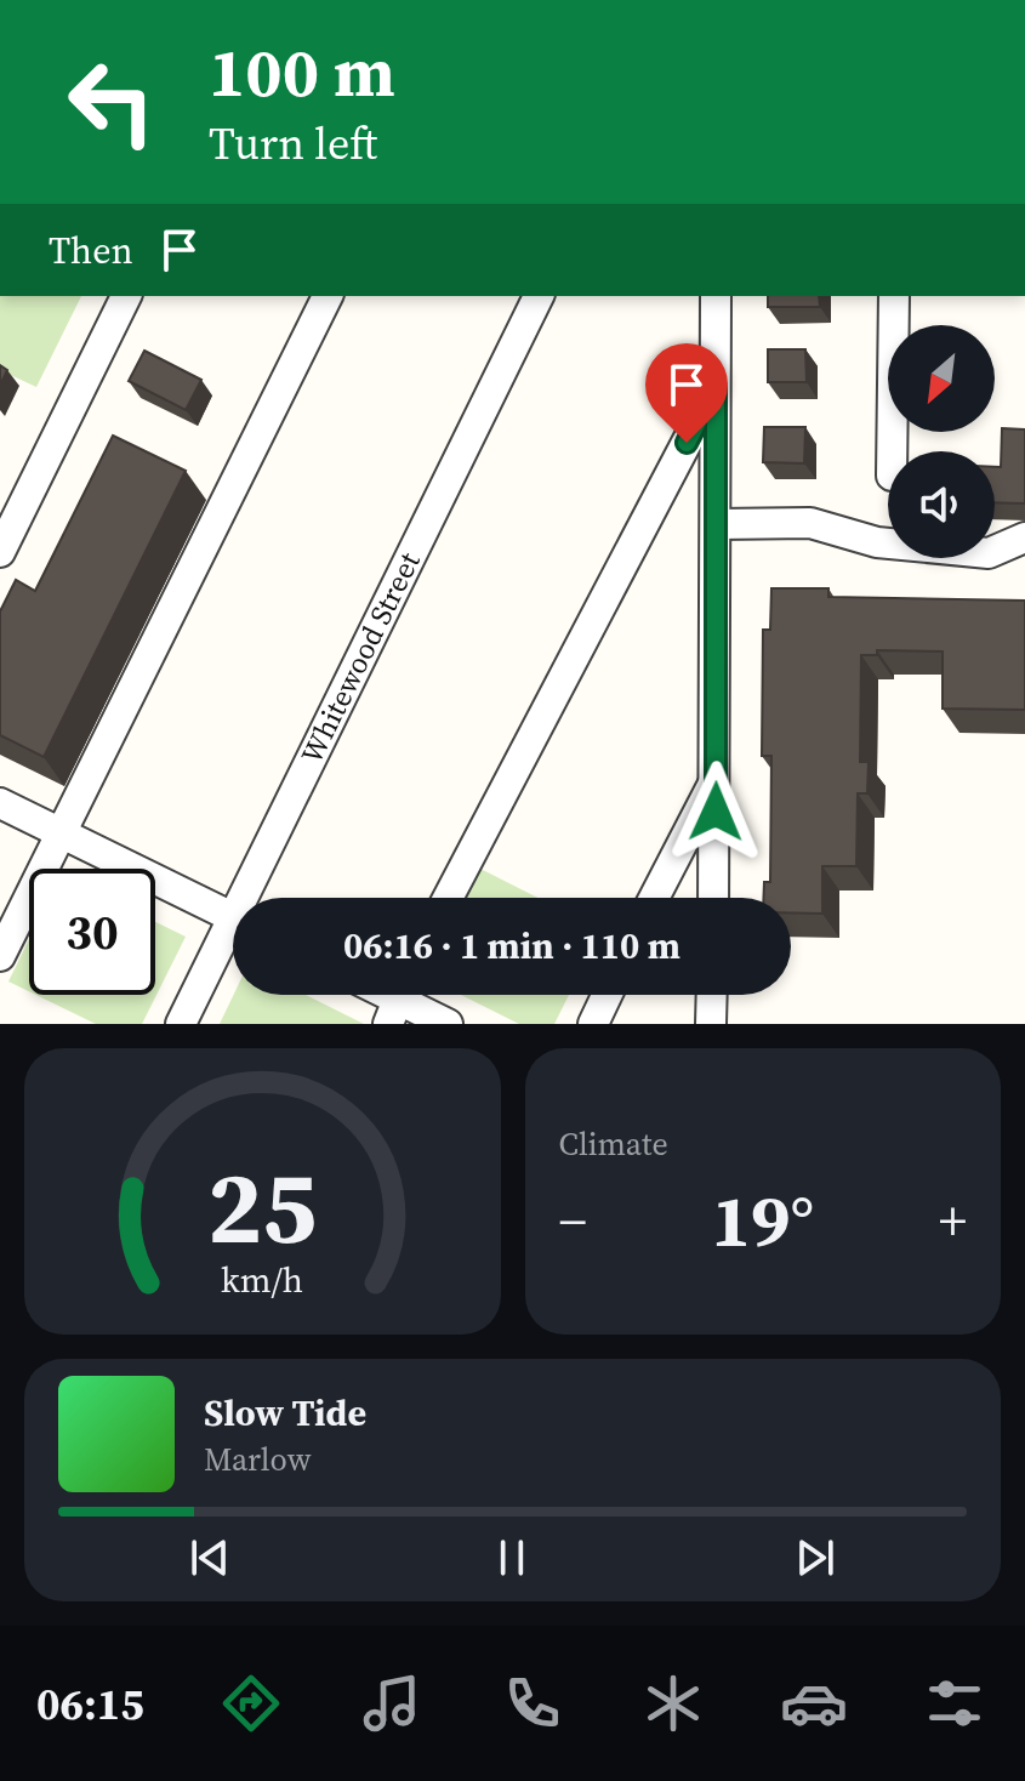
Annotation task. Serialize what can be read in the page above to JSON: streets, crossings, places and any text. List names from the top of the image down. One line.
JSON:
{"streets":{"street":["Whitewood Street"]},"north":"bottom left","page":{"turn":["100 m","Turn left"],"then":"Then","limit":"30","trip":"06:16 · 1 min · 110 m","tile":"Climate","heat":["−","19°","+"],"song":["Slow Tide","Marlow"],"tabs":"06:15","gauge":["25","km/h"]}}
